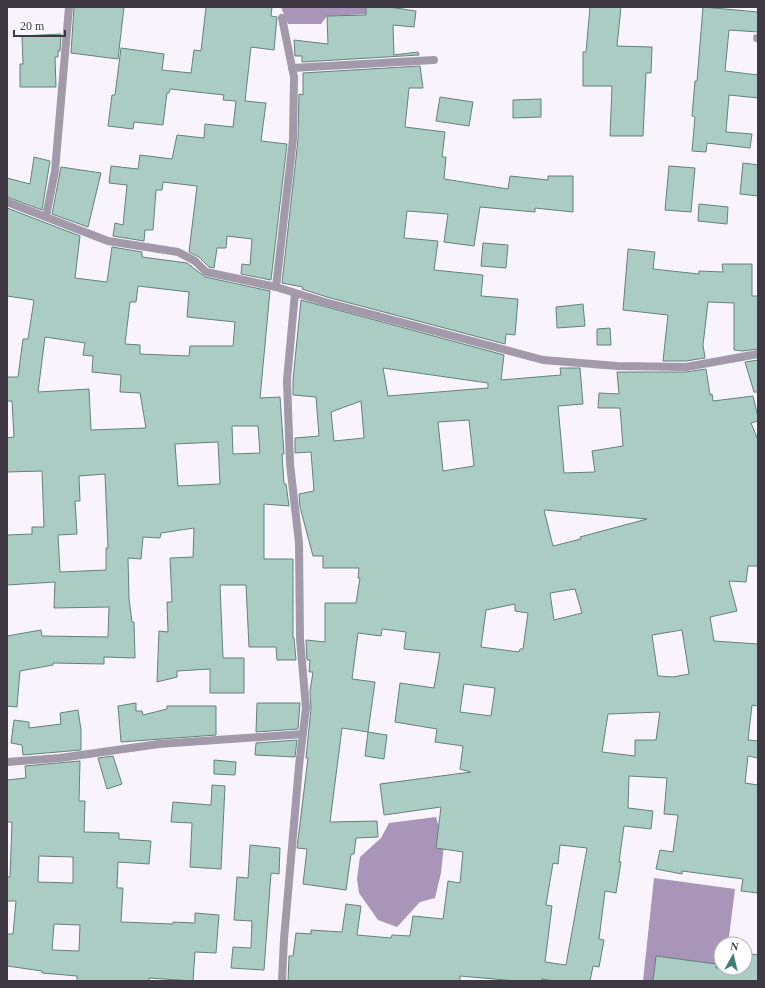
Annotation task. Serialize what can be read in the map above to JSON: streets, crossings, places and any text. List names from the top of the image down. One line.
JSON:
{"scale_bar":"20 m","north":"top"}
